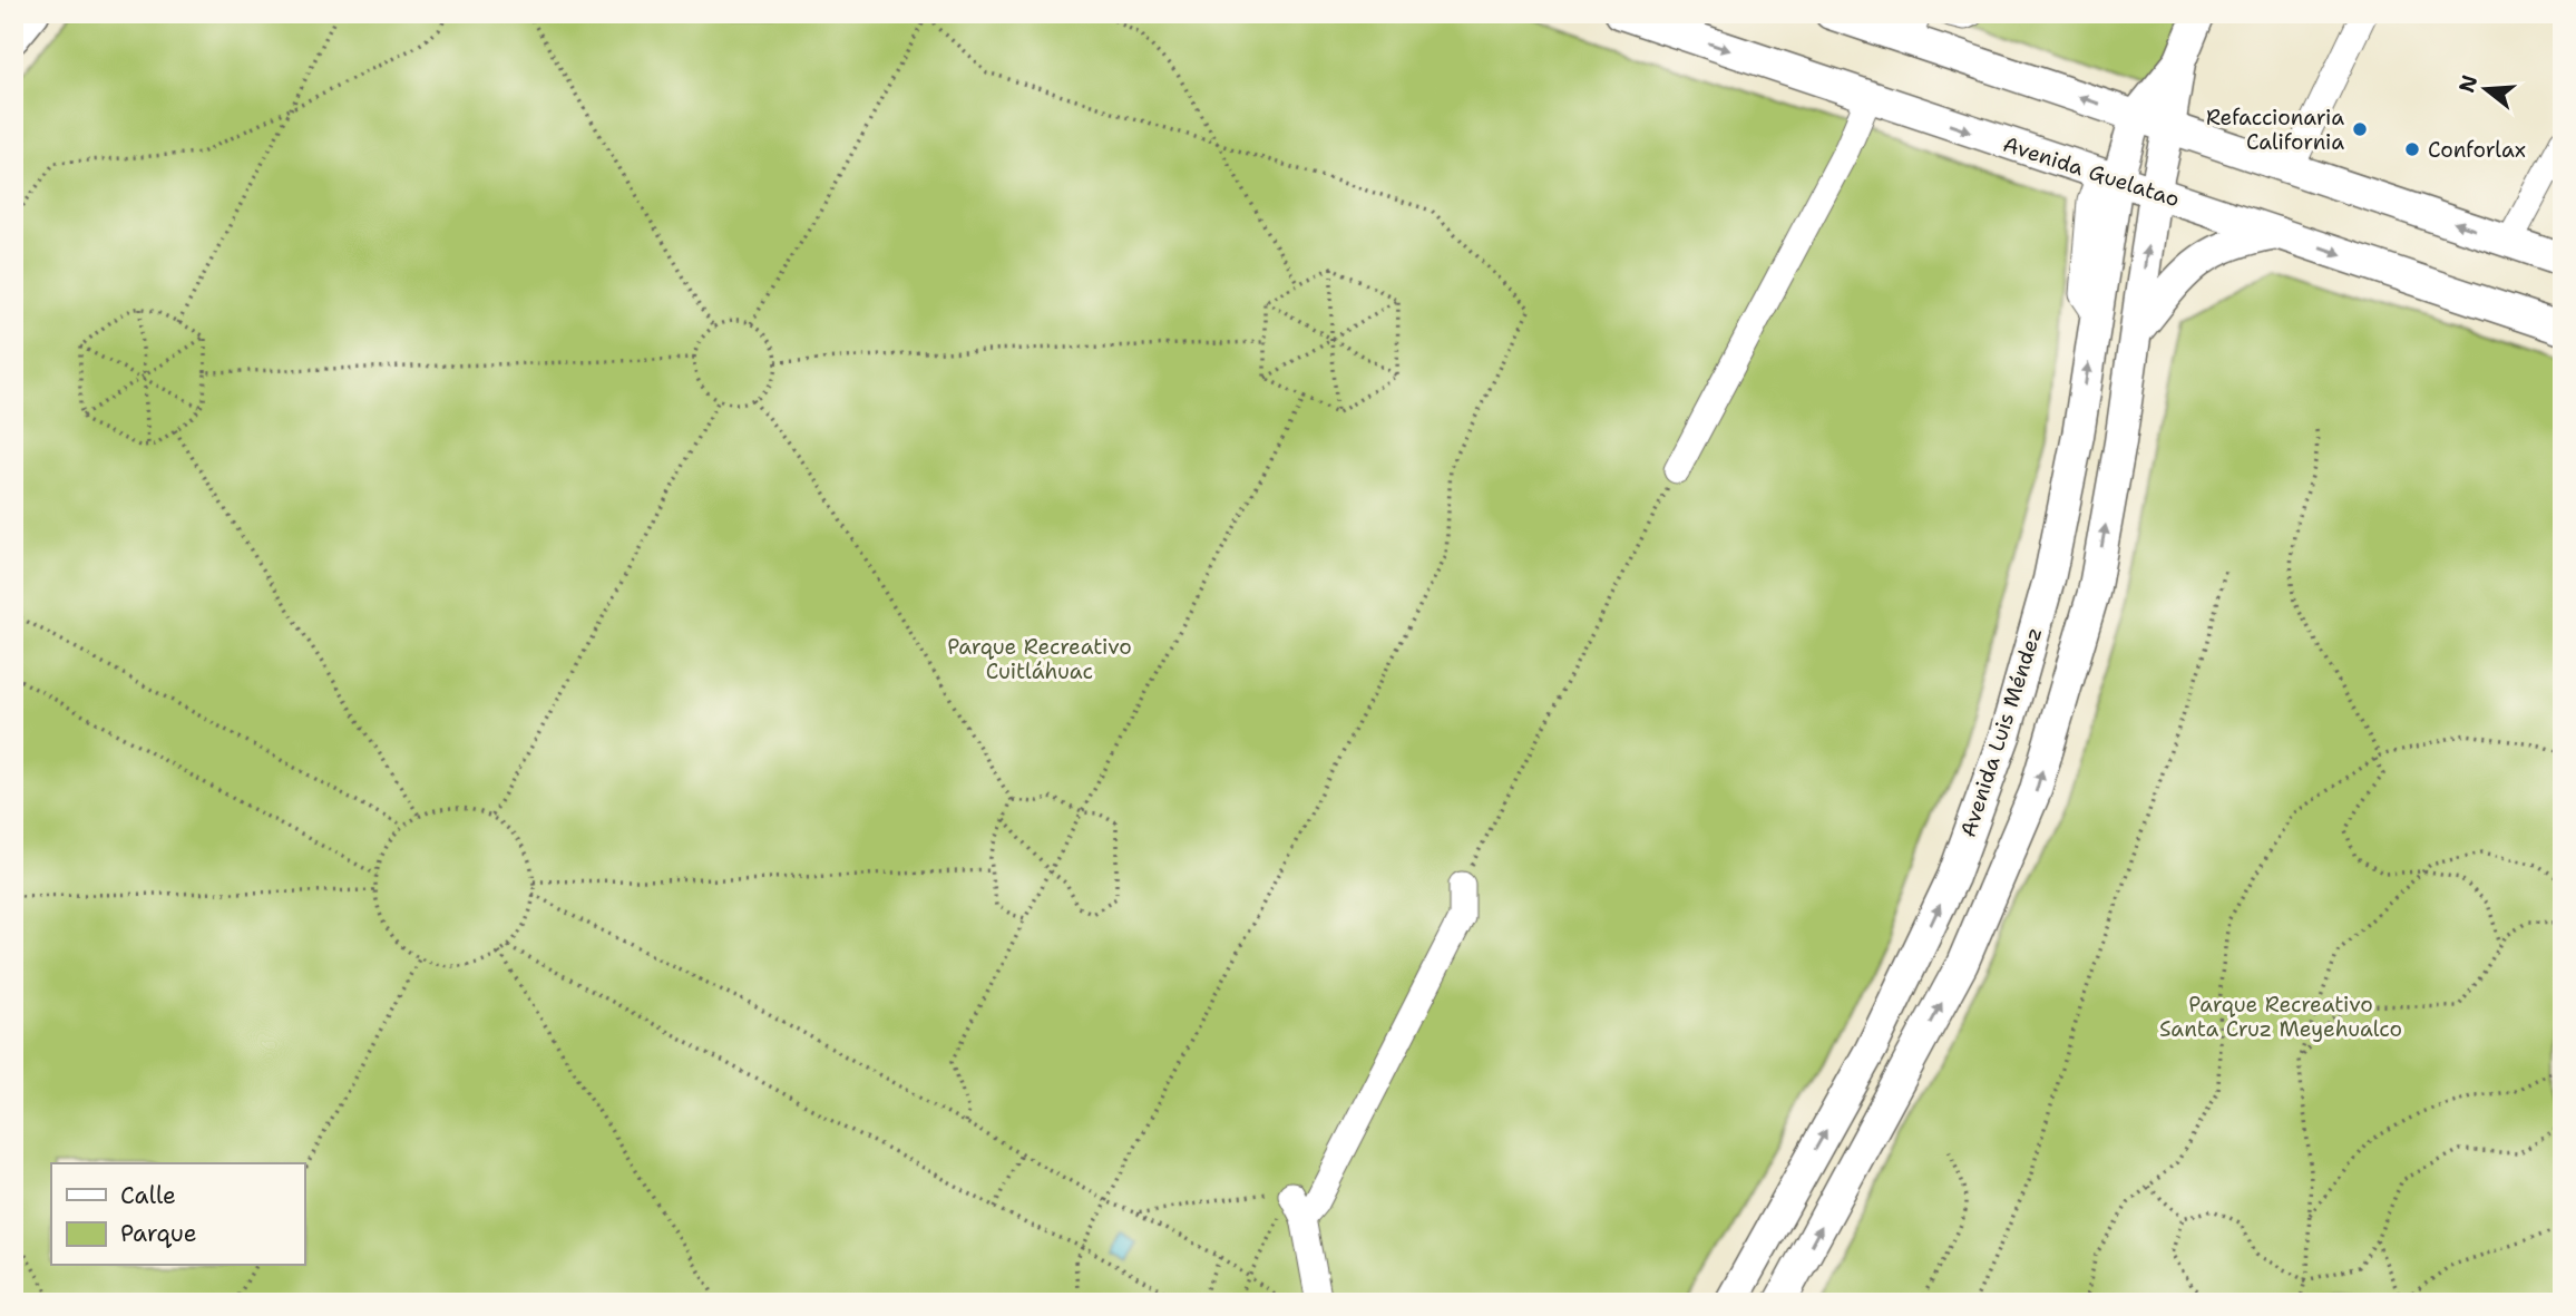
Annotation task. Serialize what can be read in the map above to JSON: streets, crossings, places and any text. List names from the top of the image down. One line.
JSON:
{"streets":{"main road":["Avenida Guelatao","Avenida Luis Méndez"]},"crossings":[["Avenida Guelatao","Avenida Luis Méndez"]],"parks":["Parque Recreativo Cuitláhuac","Parque Recreativo Santa Cruz Meyehualco"],"places":["Refaccionaria California","Conforlax"],"legend":["Calle","Parque"],"north":"left"}
